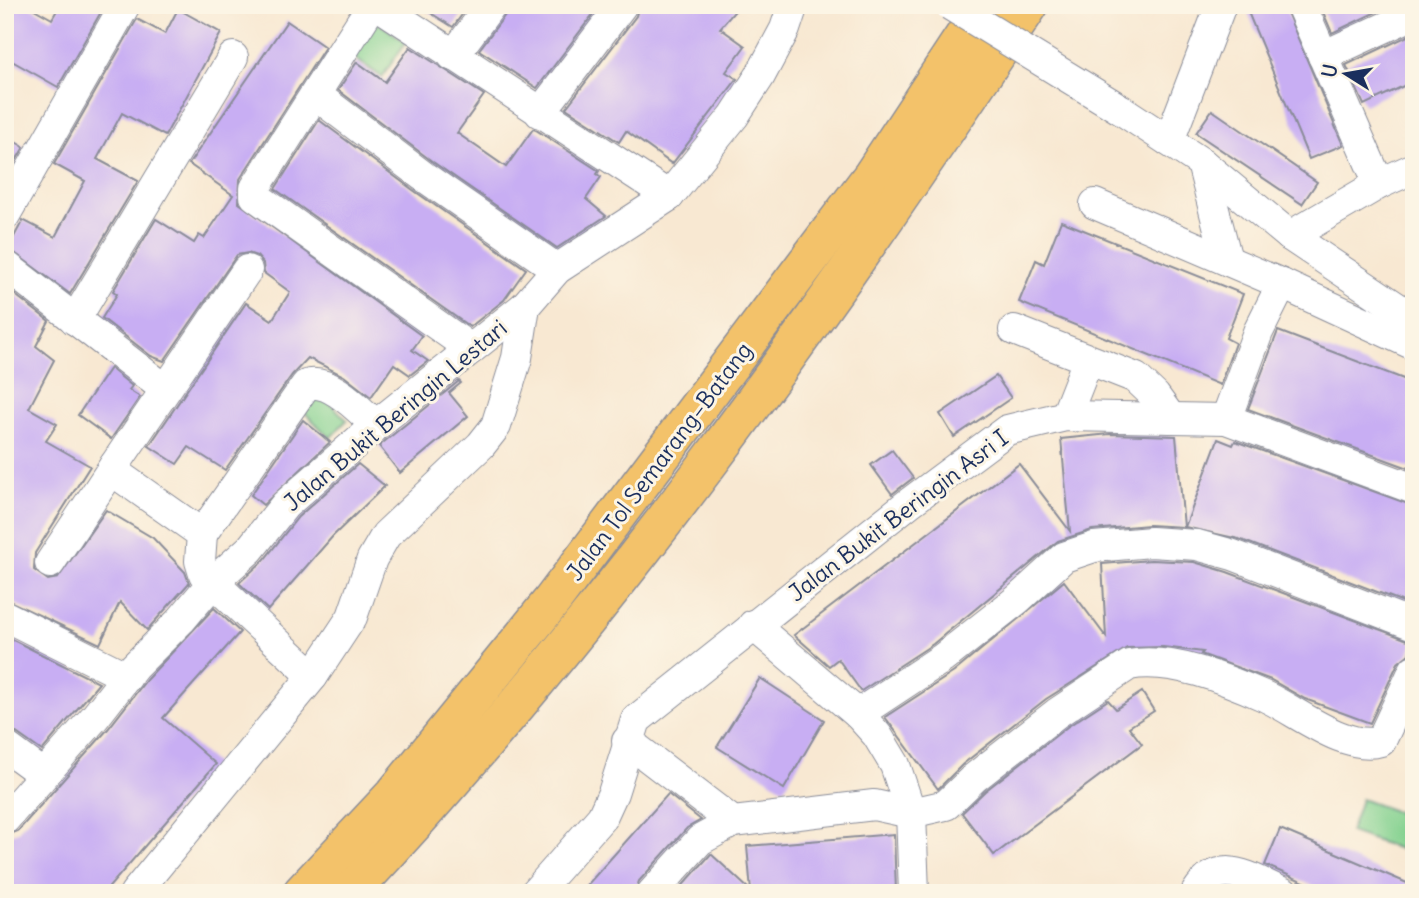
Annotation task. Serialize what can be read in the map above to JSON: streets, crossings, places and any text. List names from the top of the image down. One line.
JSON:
{"streets":{"highway":["Jalan Tol Semarang–Batang"],"street":["Jalan Bukit Beringin Lestari","Jalan Bukit Beringin Asri I"]},"north":"left"}
